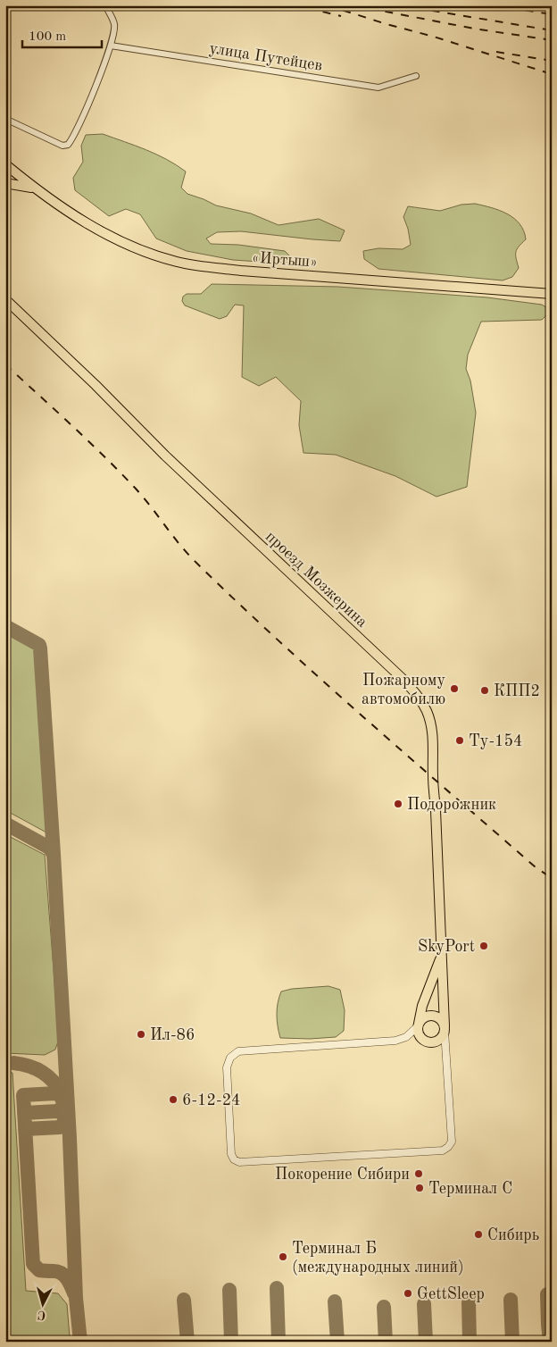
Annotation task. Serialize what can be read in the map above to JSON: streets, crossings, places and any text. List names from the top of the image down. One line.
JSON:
{"streets":{"main road":["«Иртыш»","проезд Мозжерина"],"street":["улица Путейцев"]},"places":["Пожарному автомобилю","КПП2","Ту-154","Подорожник","SkyPort","Ил-86","6-12-24","Покорение Сибири","Терминал С","Сибирь","Терминал Б (международных линий)","GettSleep"],"scale_bar":"100 m","north":"bottom"}
